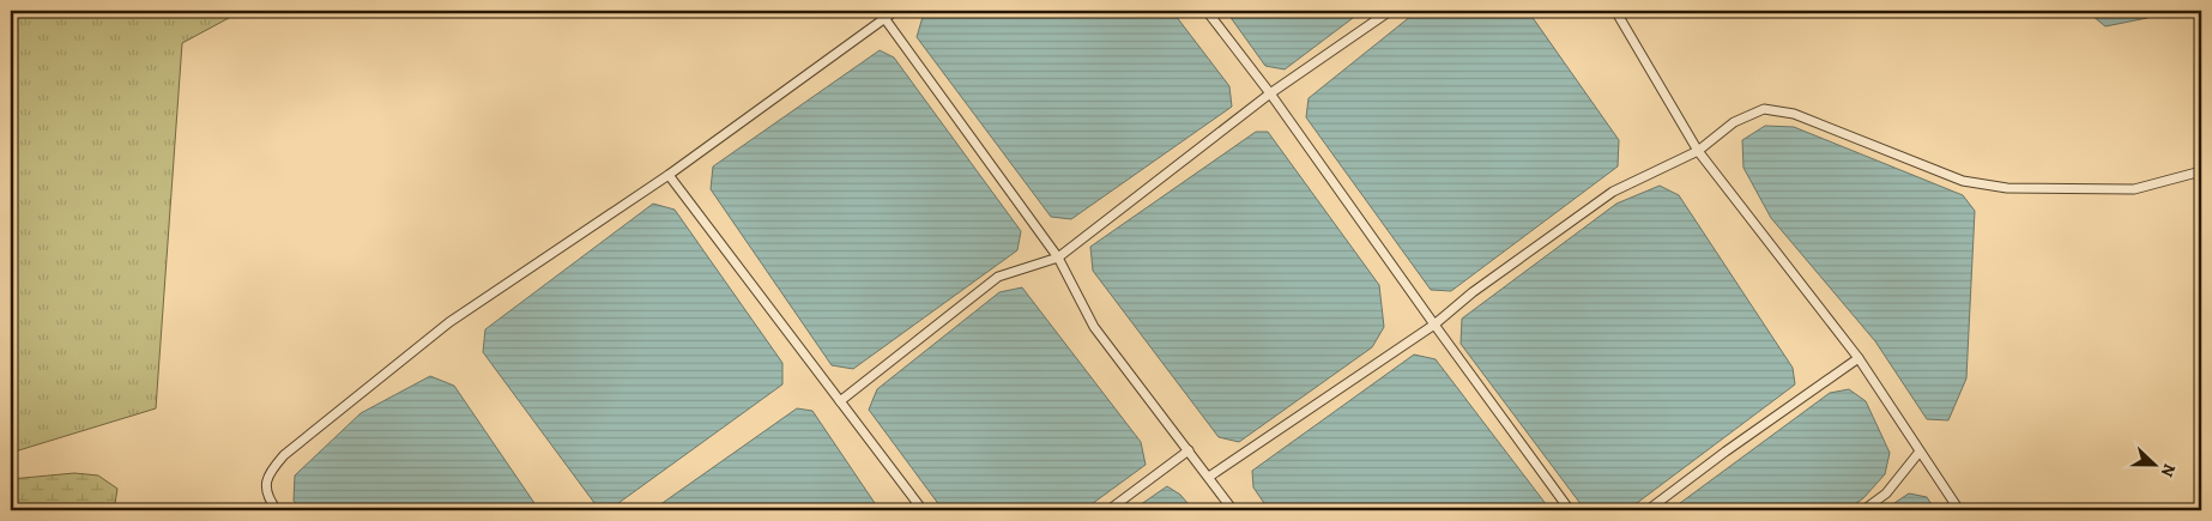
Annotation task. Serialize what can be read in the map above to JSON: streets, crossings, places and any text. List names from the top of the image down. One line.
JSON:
{"north":"right"}
